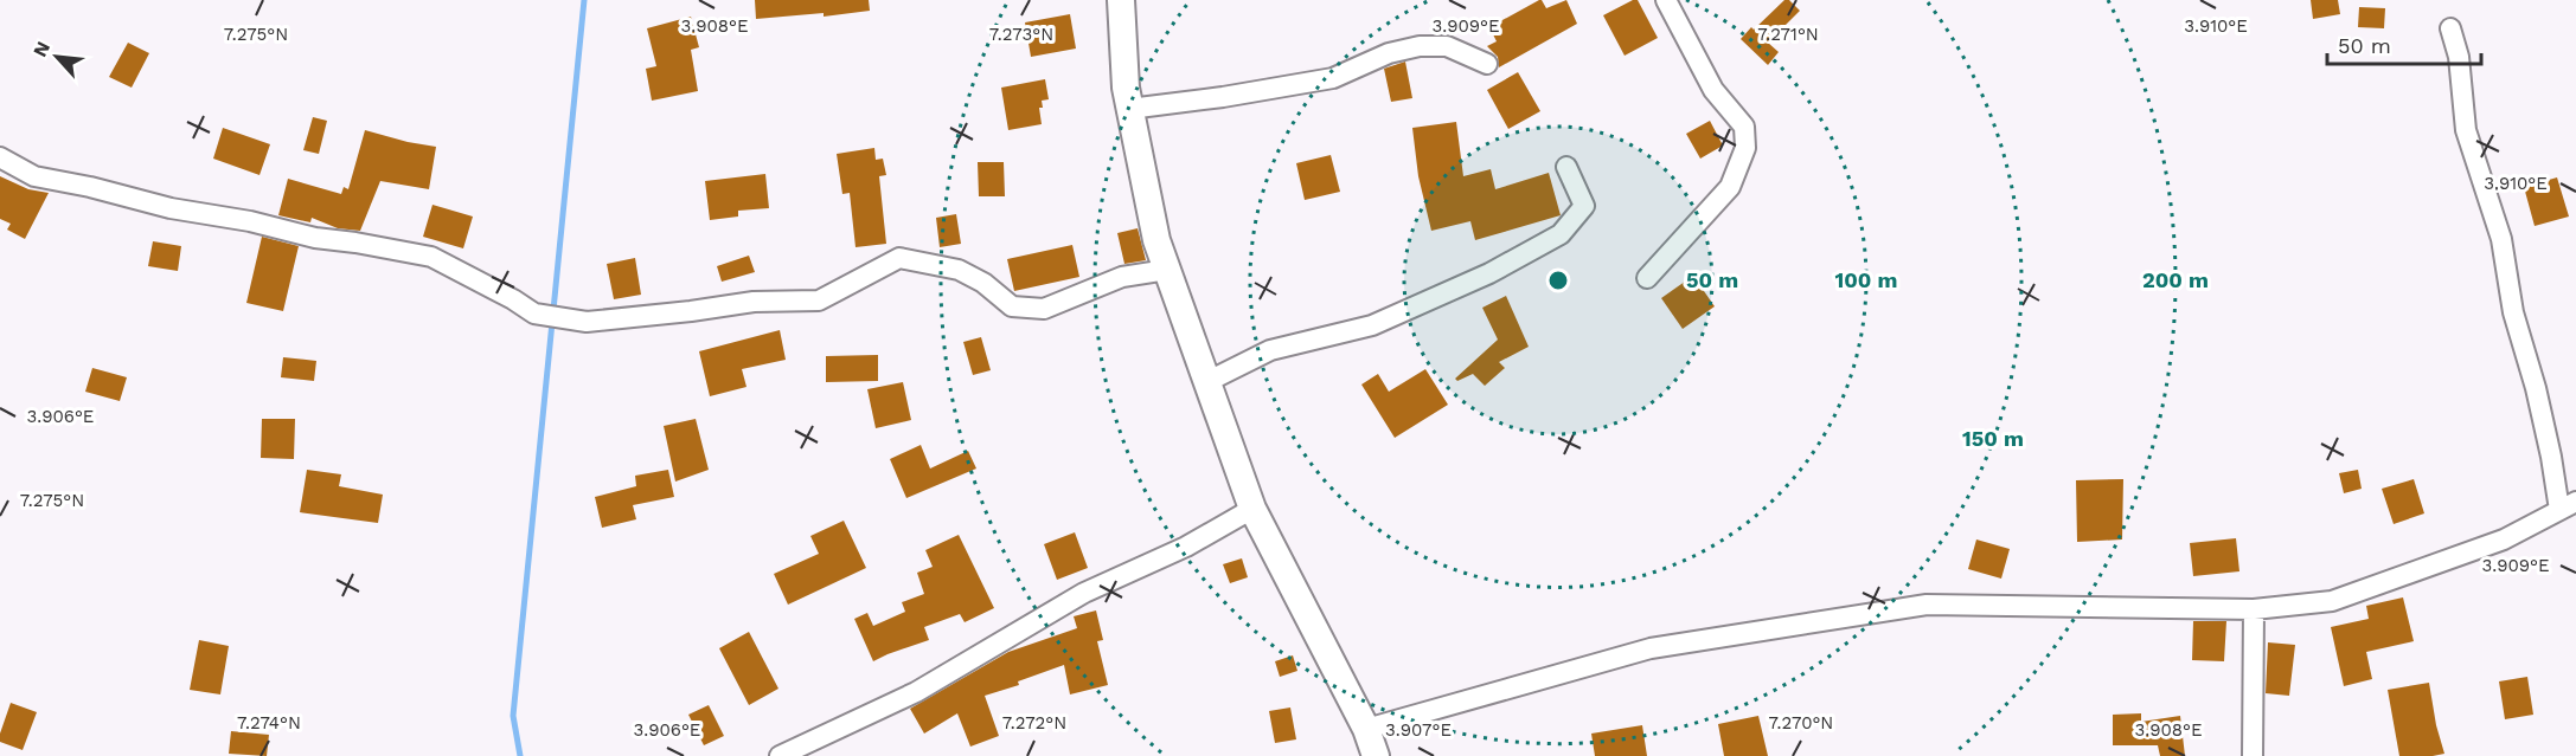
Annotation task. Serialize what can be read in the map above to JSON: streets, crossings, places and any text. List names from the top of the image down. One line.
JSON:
{"scale_bar":"50 m","north":"top left","coordinates":["3.908°E","3.909°E","3.910°E","7.275°N","7.273°N","7.271°N","3.906°E","7.274°N","7.272°N","7.270°N","3.907°E"],"rings":["50 m","100 m","200 m","150 m"]}
